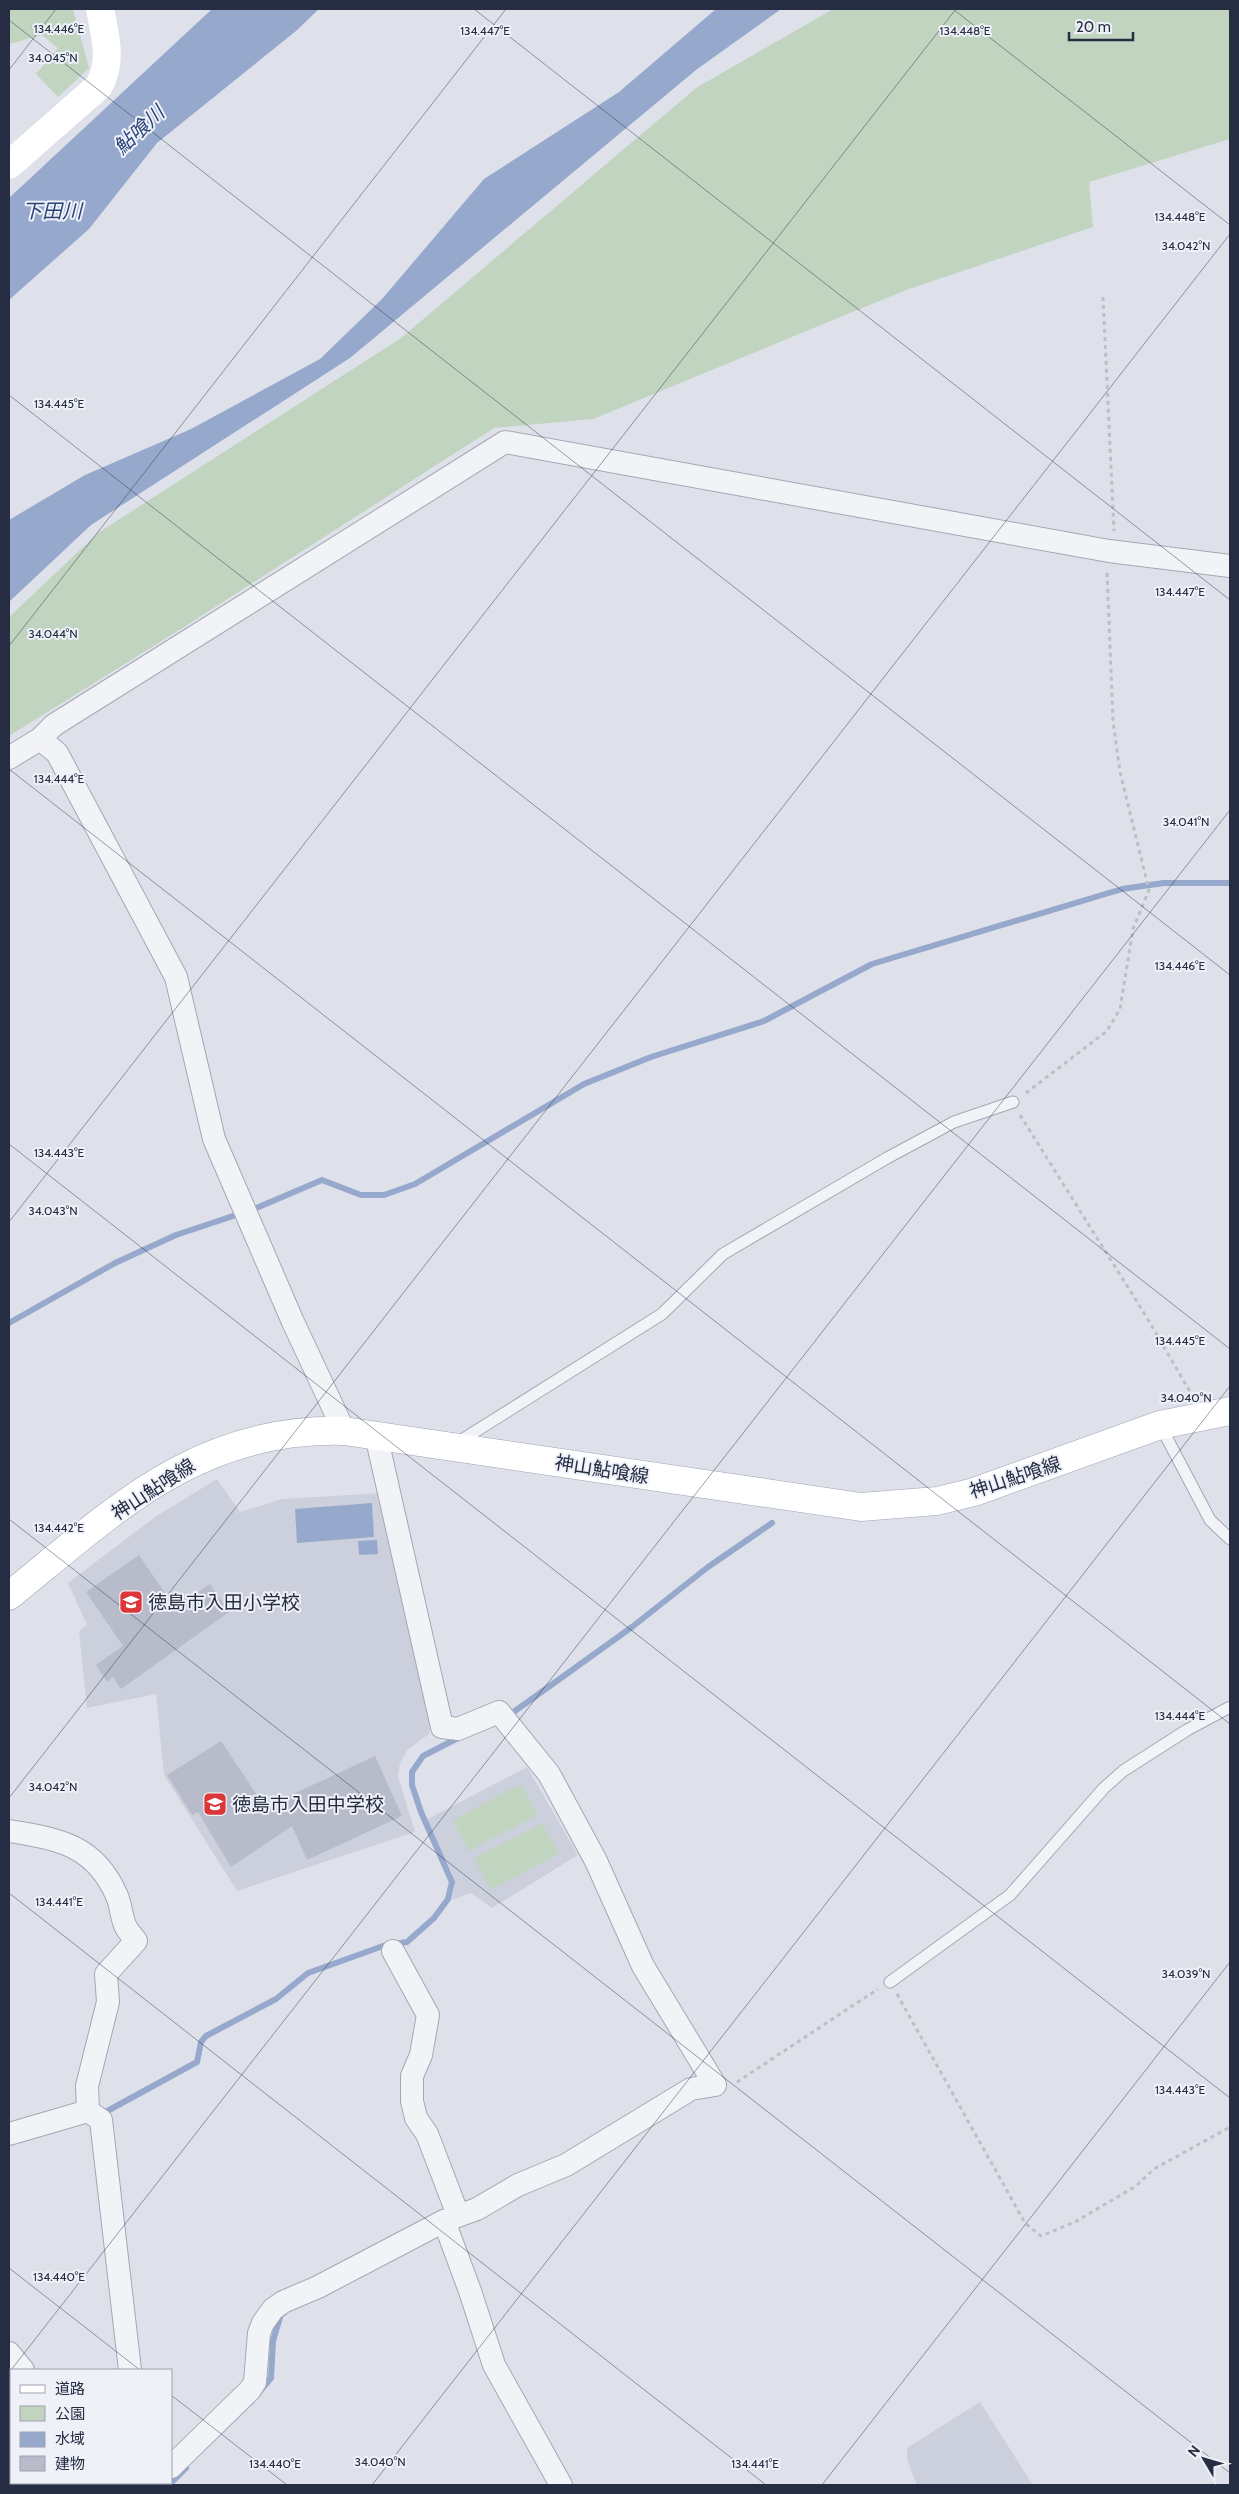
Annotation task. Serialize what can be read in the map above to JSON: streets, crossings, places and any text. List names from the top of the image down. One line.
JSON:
{"streets":{"main road":["神山鮎喰線"]},"water":["鮎喰川","下田川"],"places":{"school or university":["徳島市入田小学校","徳島市入田中学校"]},"legend":["道路","公園","水域","建物"],"scale_bar":"20 m","north":"top left","coordinates":["134.446°E","134.447°E","134.448°E","34.045°N","34.042°N","134.445°E","34.044°N","134.444°E","34.041°N","134.443°E","34.043°N","34.040°N","134.442°E","134.441°E","34.039°N","134.440°E"]}
